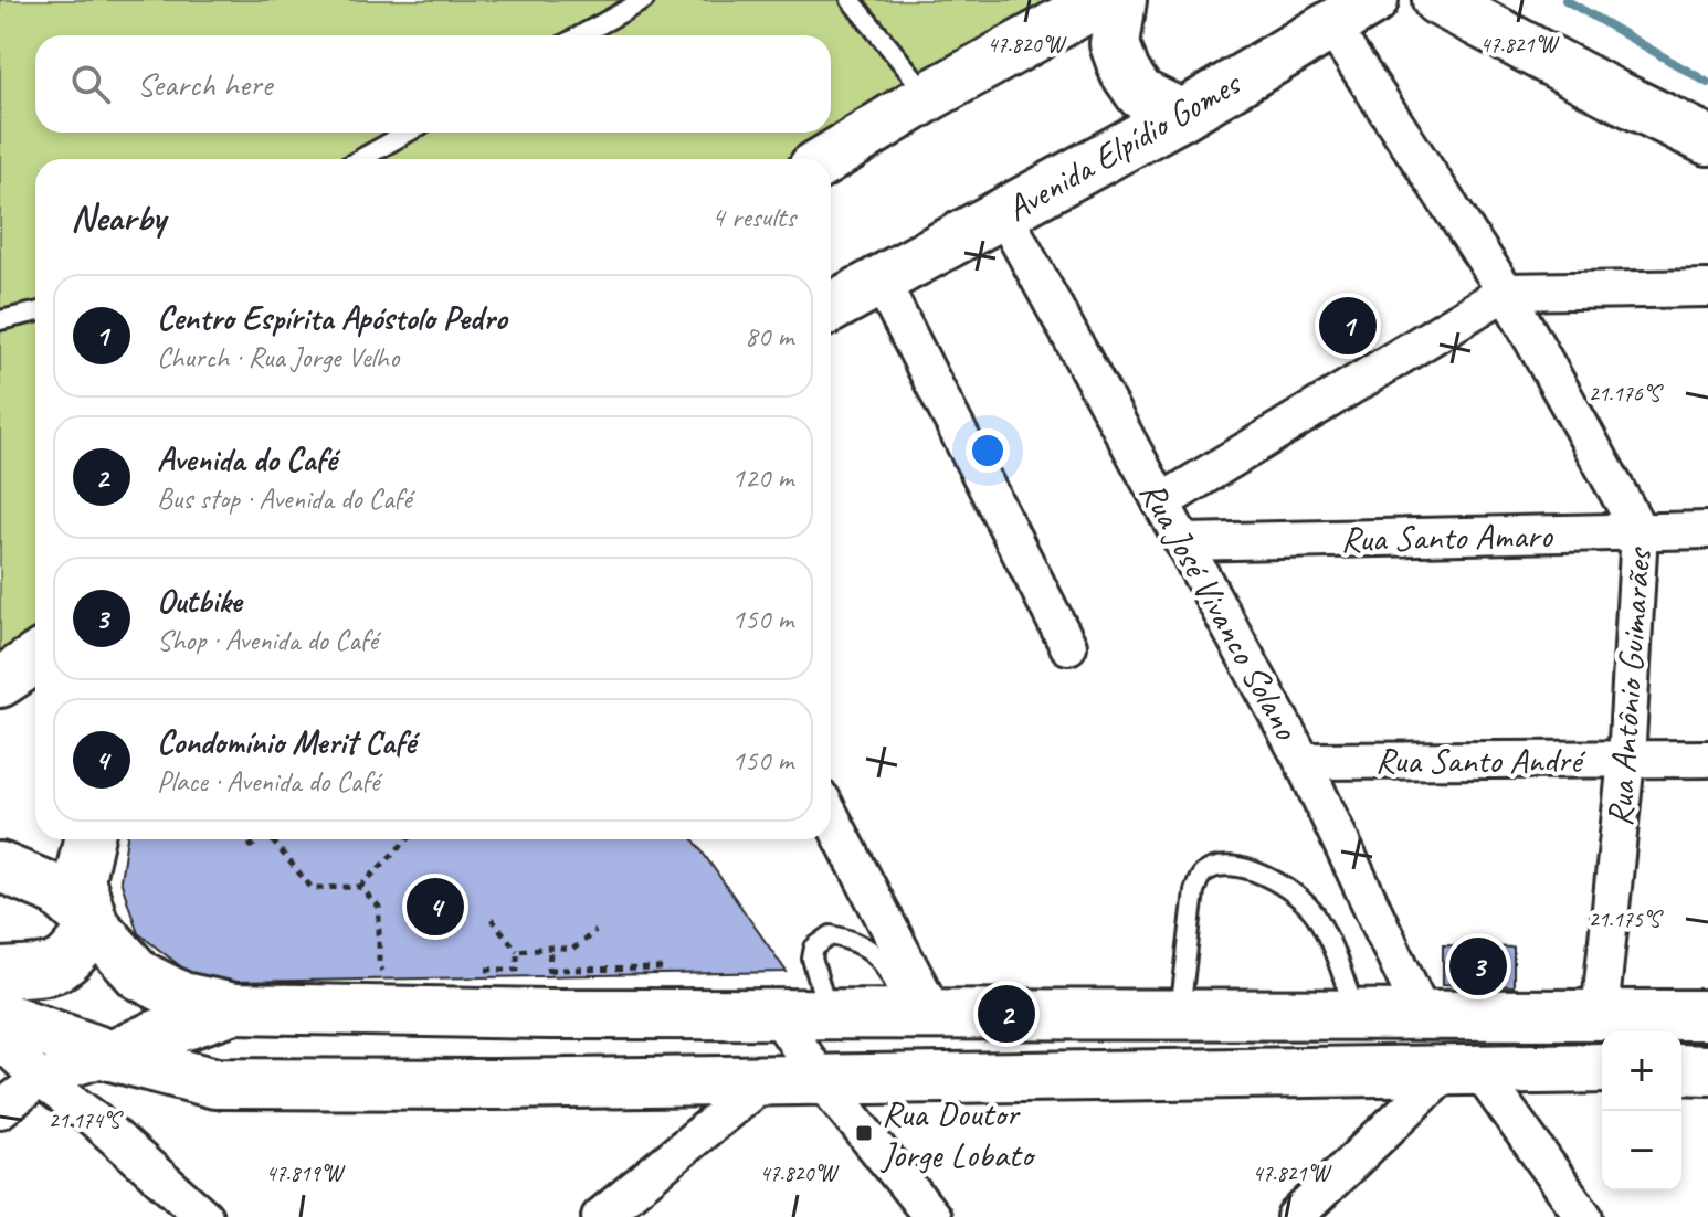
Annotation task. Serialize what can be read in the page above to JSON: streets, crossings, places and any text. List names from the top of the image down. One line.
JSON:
{"streets":{"main road":["Avenida Elpídio Gomes"],"street":["Rua Santo Amaro","Rua José Vivanco Solano","Rua Antônio Guimarães","Rua Santo André"]},"crossings":[["Avenida Elpídio Gomes","Rua José Vivanco Solano"],["Avenida Elpídio Gomes","Rua Antônio Guimarães"],["Rua Santo Amaro","Rua José Vivanco Solano"],["Rua Santo Amaro","Rua Antônio Guimarães"],["Rua José Vivanco Solano","Rua Santo André"],["Rua Antônio Guimarães","Rua Santo André"]],"places":{"transit":["Rua Doutor Jorge Lobato"]},"page":{"search":"Search here","heading":["Nearby","4 results"],"list":[{"mark":"1","name":"Centro Espírita Apóstolo Pedro","note":"Church · Rua Jorge Velho","value":"80 m"},{"mark":"2","name":"Avenida do Café","note":"Bus stop · Avenida do Café","value":"120 m"},{"mark":"3","name":"Outbike","note":"Shop · Avenida do Café","value":"150 m"},{"mark":"4","name":"Condomínio Merit Café","note":"Place · Avenida do Café","value":"150 m"}],"pins":["1","4","3","2"],"map_buttons":["+","−"]},"coordinates":["47.820°W","47.821°W","21.176°S","21.175°S","21.174°S","47.819°W"]}
